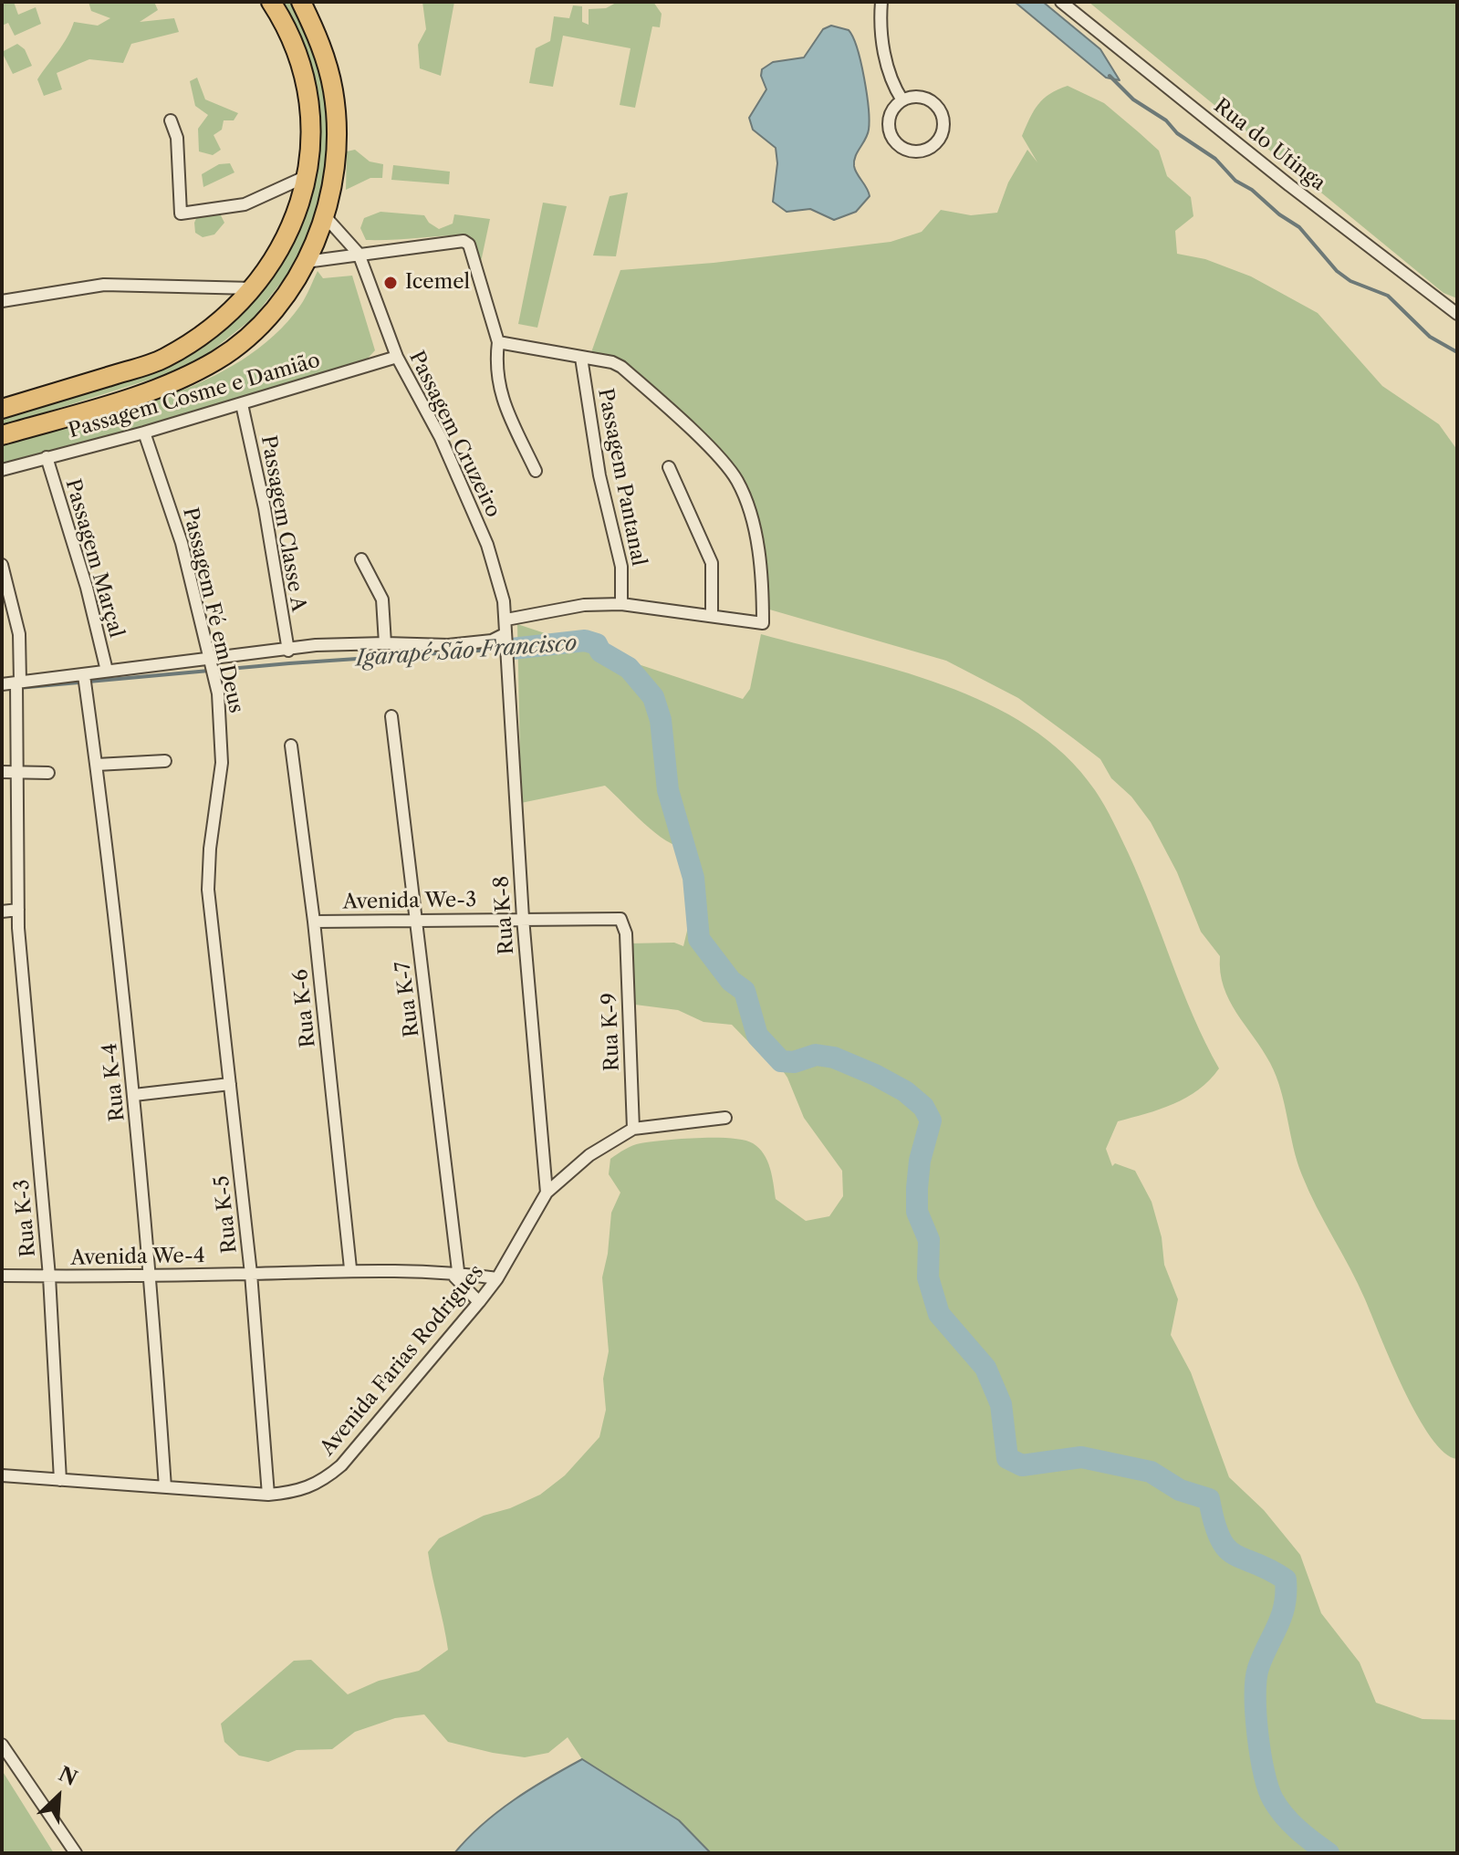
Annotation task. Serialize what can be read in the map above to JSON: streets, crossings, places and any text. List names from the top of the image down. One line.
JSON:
{"streets":{"street":["Rua do Utinga","Passagem Cosme e Damião","Passagem Cruzeiro","Passagem Pantanal","Passagem Classe A","Passagem Marçal","Passagem Fé em Deus","Avenida We-3","Rua K-8","Rua K-7","Rua K-6","Rua K-9","Rua K-4","Rua K-5","Rua K-3","Avenida We-4","Avenida Farias Rodrigues"]},"crossings":[["Passagem Cosme e Damião","Passagem Cruzeiro"],["Passagem Cosme e Damião","Passagem Classe A"],["Passagem Cosme e Damião","Passagem Marçal"],["Passagem Cosme e Damião","Passagem Fé em Deus"],["Passagem Cruzeiro","Rua K-8"],["Passagem Fé em Deus","Rua K-5"],["Avenida We-3","Rua K-8"],["Avenida We-3","Rua K-7"],["Avenida We-3","Rua K-6"],["Avenida We-3","Rua K-9"],["Rua K-8","Avenida Farias Rodrigues"],["Rua K-7","Avenida We-4"],["Rua K-6","Avenida We-4"],["Rua K-9","Avenida Farias Rodrigues"],["Rua K-4","Avenida We-4"],["Rua K-4","Avenida Farias Rodrigues"],["Rua K-5","Avenida We-4"],["Rua K-5","Avenida Farias Rodrigues"],["Rua K-3","Avenida We-4"],["Rua K-3","Avenida Farias Rodrigues"],["Avenida We-4","Avenida Farias Rodrigues"]],"water":["Igarapé São Francisco"],"places":["Icemel"],"north":"top right"}
